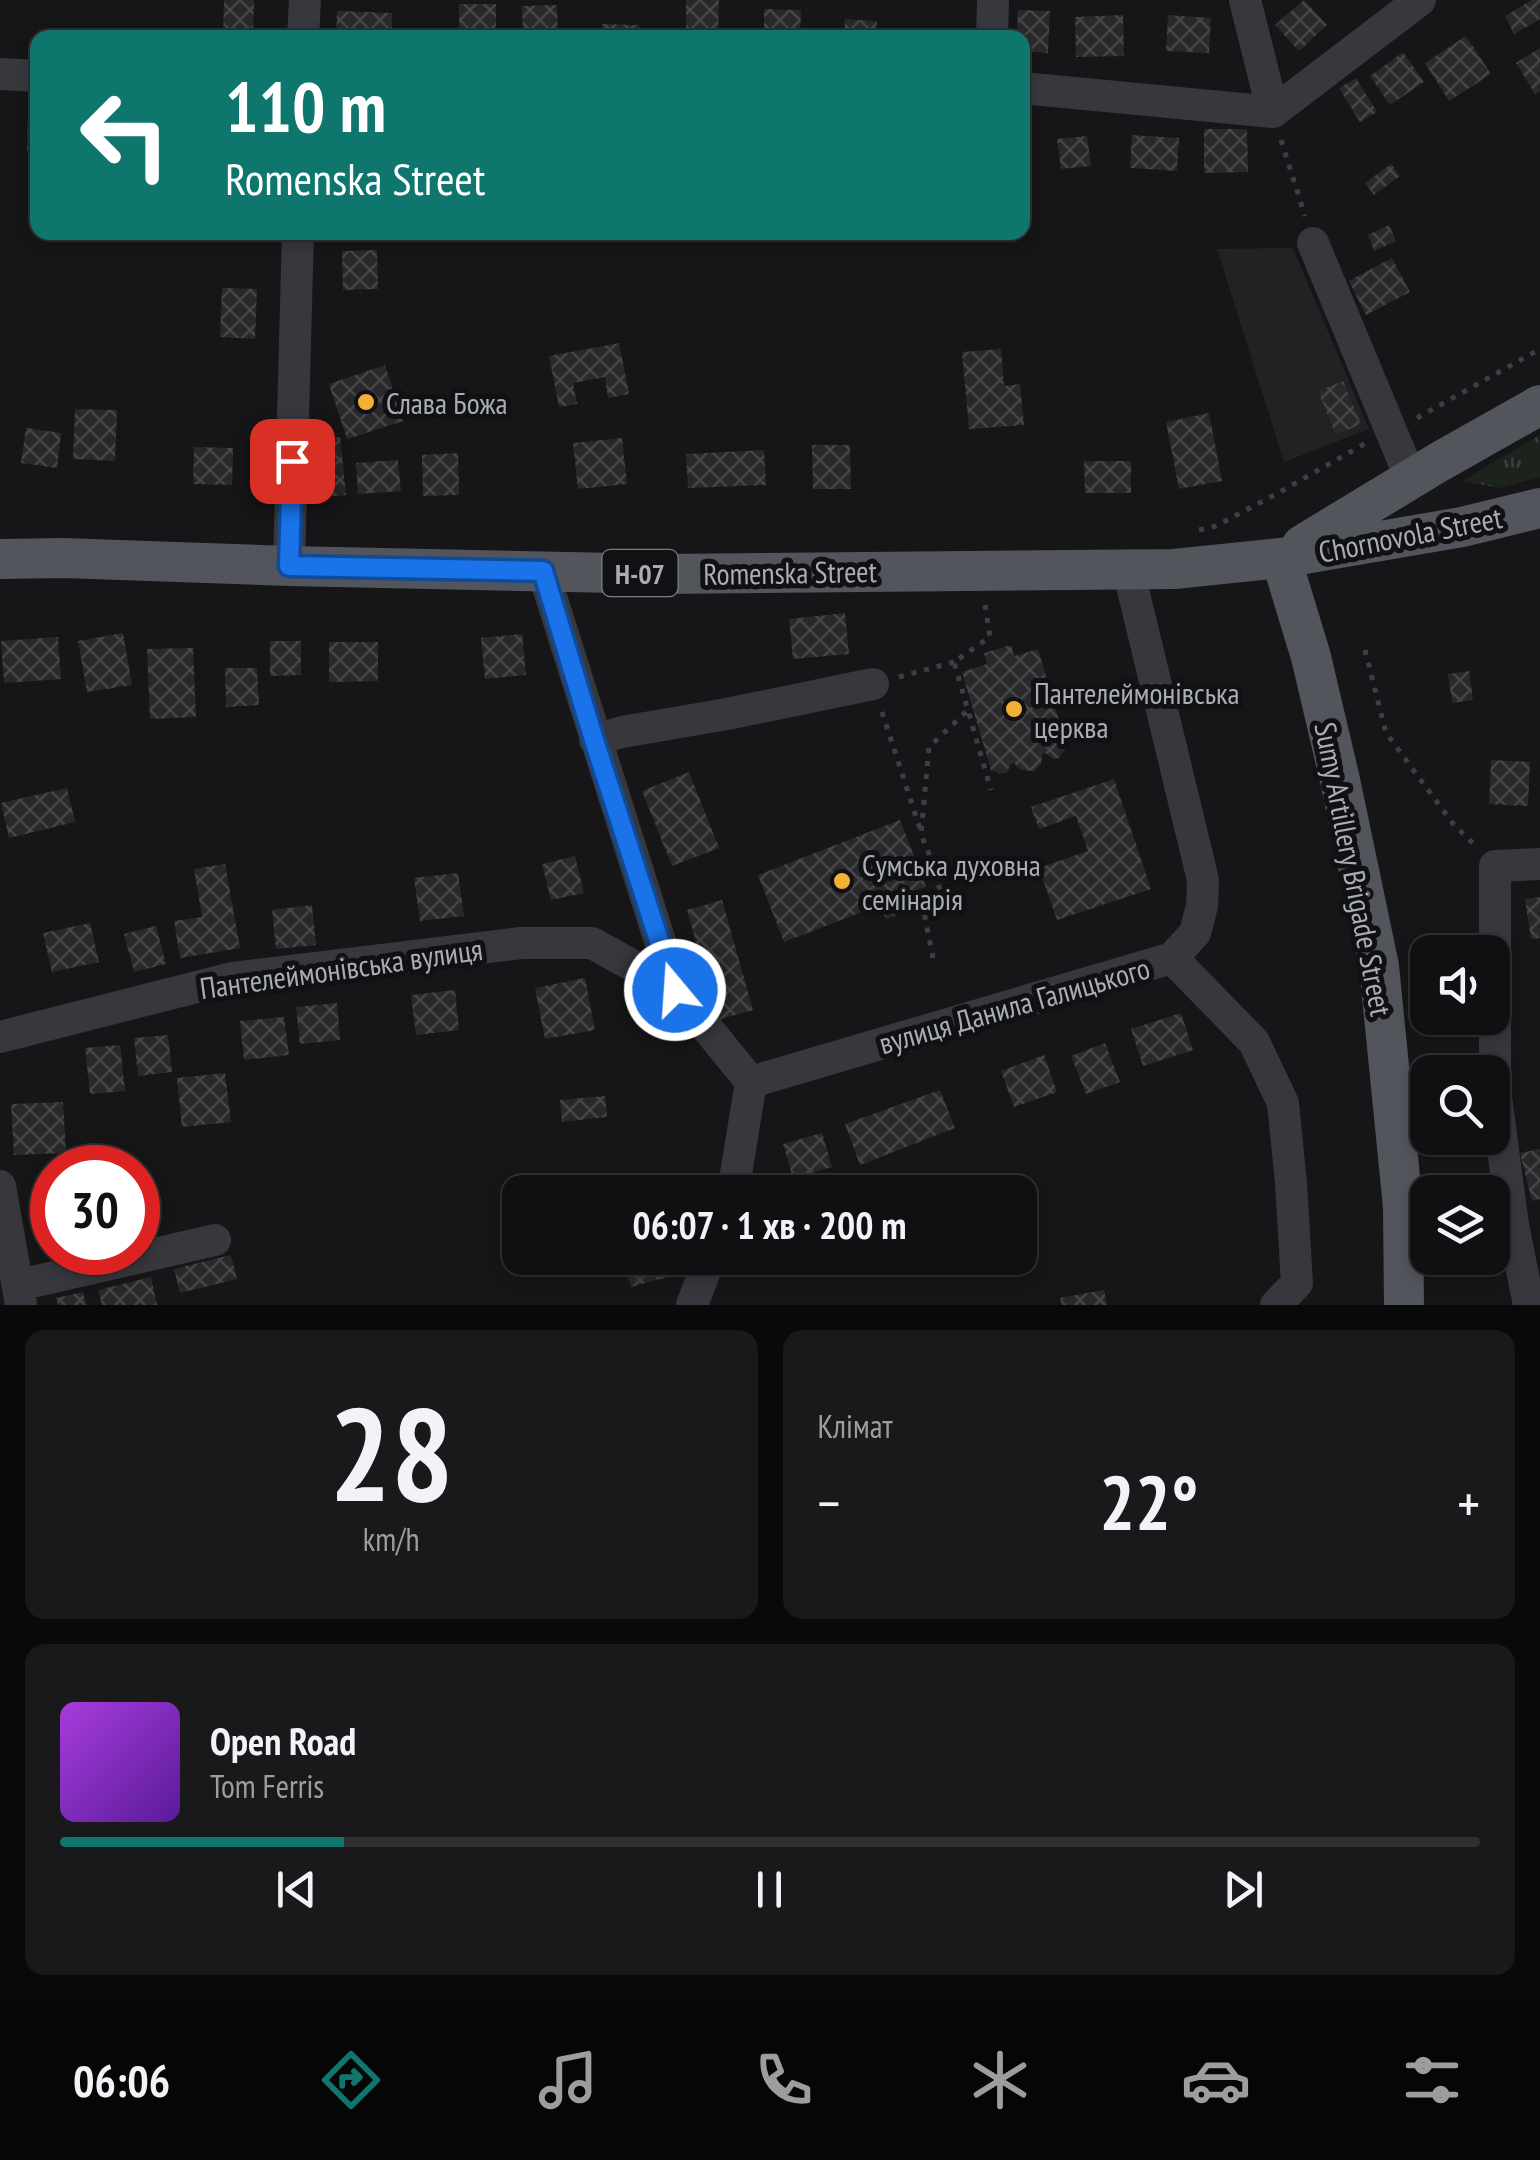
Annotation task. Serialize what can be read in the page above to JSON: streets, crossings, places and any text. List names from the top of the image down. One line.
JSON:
{"streets":{"main road":["Chornovola Street","Romenska Street","Н-07","Sumy Artillery Brigade Street"],"street":["Пантелеймонівська вулиця","вулиця Данила Галицького"]},"crossings":[["Chornovola Street","Romenska Street"],["Chornovola Street","Н-07"],["Chornovola Street","Sumy Artillery Brigade Street"],["Romenska Street","Н-07"],["Romenska Street","Sumy Artillery Brigade Street"],["Romenska Street","вулиця Данила Галицького"],["Н-07","Sumy Artillery Brigade Street"]],"places":["Слава Божа","Пантелеймонівська церква","Сумська духовна семінарія"],"page":{"turn":["110 m","Romenska Street"],"limit":"30","trip":"06:07 · 1 хв · 200 m","tile":[["28","km/h"],"Клімат"],"heat":["−","22°","+"],"song":["Open Road","Tom Ferris"],"tabs":"06:06"}}
